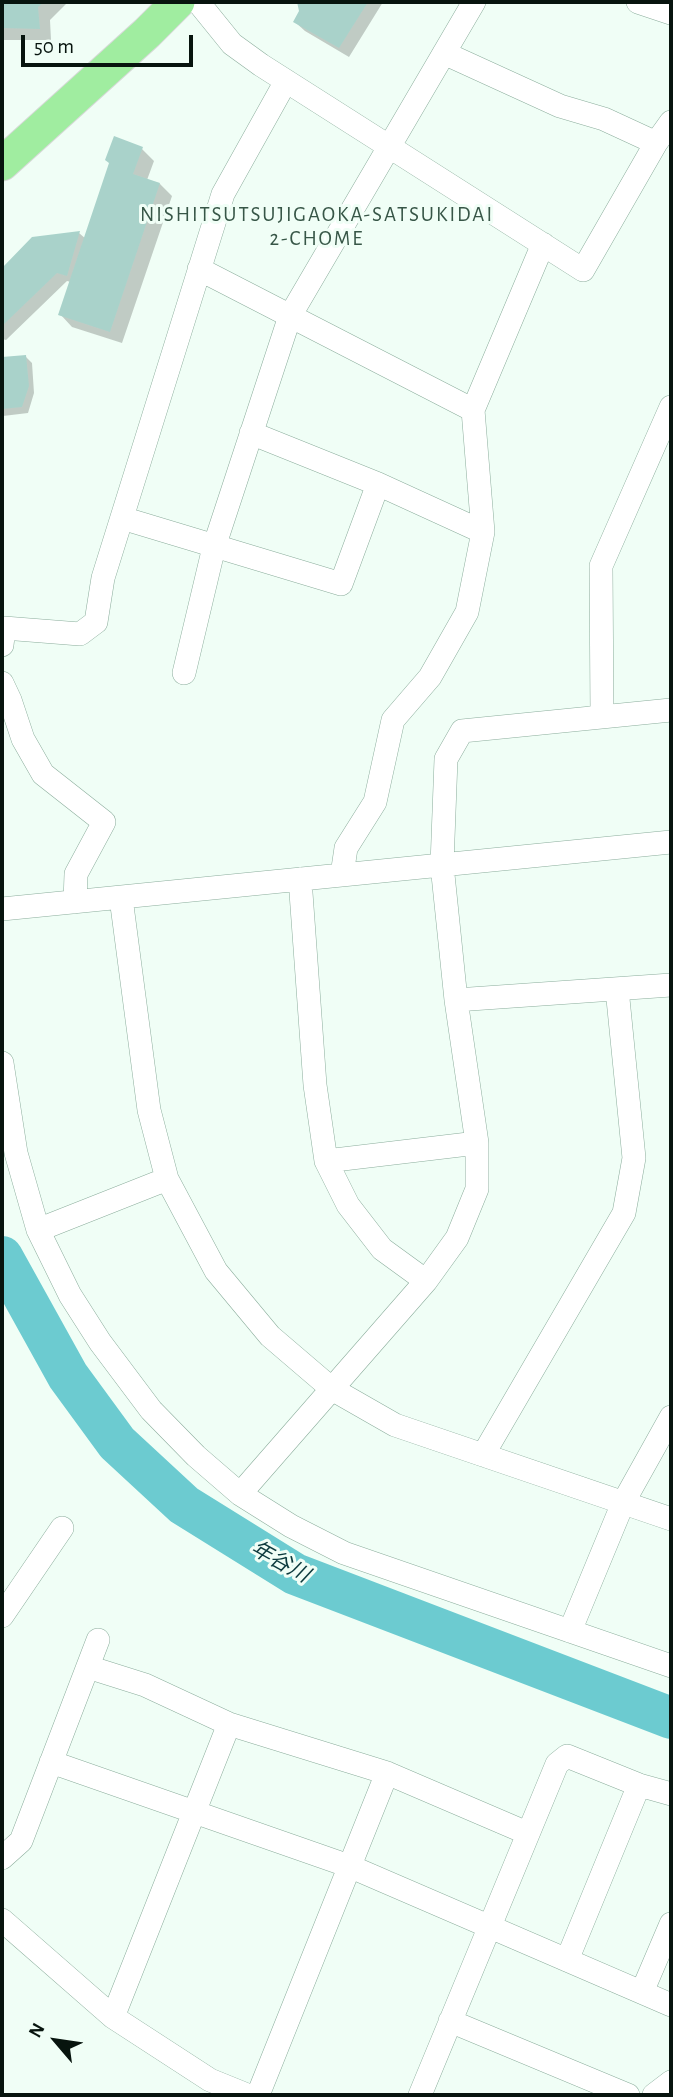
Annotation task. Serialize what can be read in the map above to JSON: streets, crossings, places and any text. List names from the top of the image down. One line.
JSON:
{"districts":["NISHITSUTSUJIGAOKA-SATSUKIDAI 2-CHOME"],"water":["年谷川"],"scale_bar":"50 m","north":"top left"}
